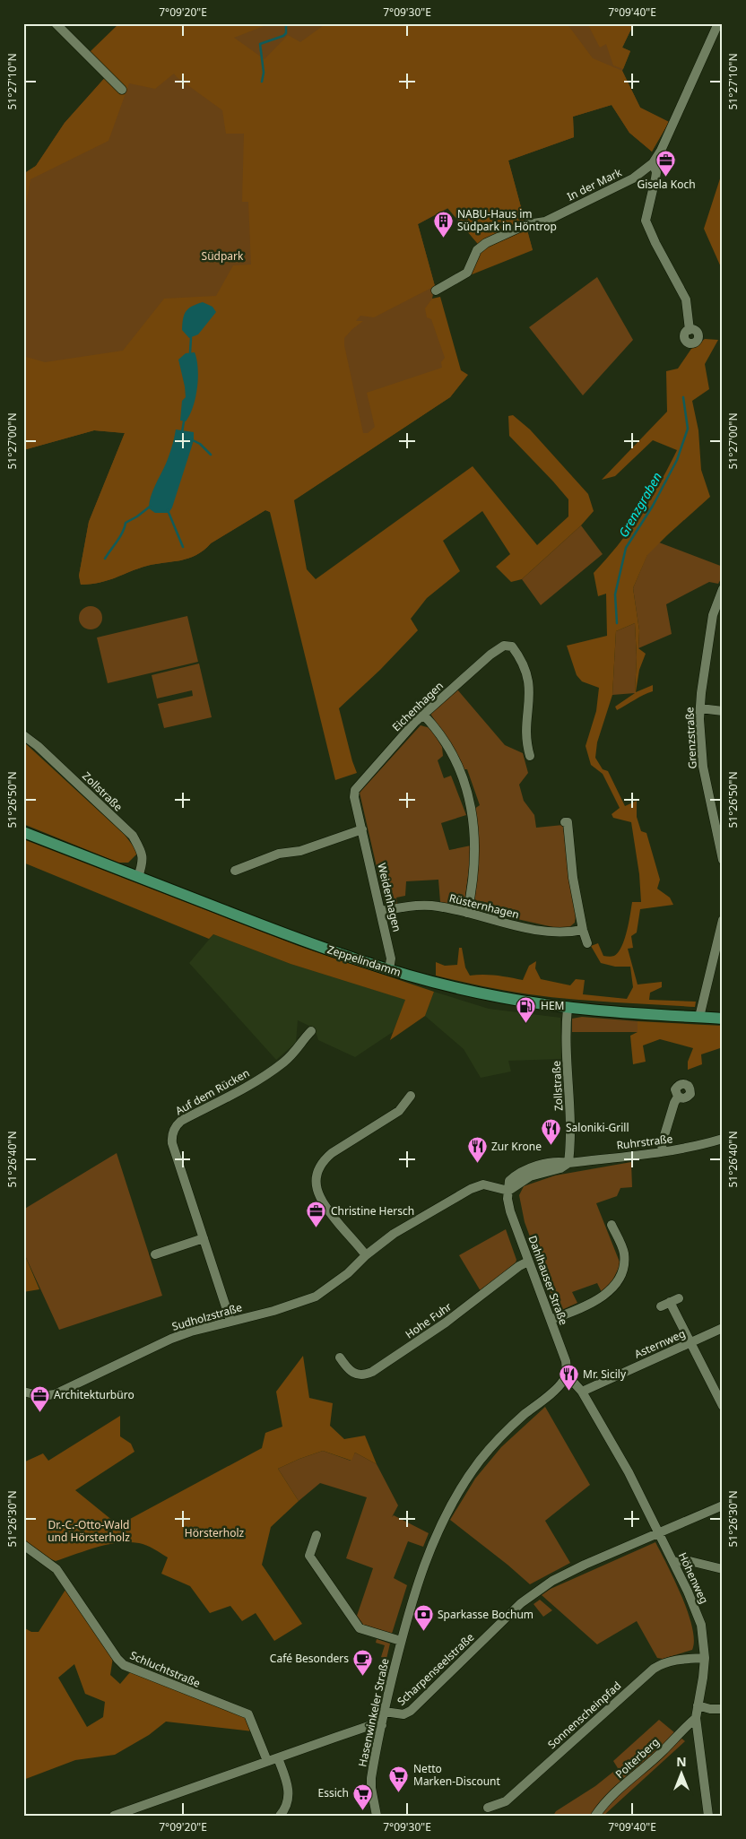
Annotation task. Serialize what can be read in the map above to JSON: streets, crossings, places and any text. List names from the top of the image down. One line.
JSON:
{"streets":{"main road":["Zeppelindamm"],"street":["In der Mark","Eichenhagen","Grenzstraße","Zollstraße","Weidenhagen","Rüsternhagen","Auf dem Rücken","Ruhrstraße","Dahlhauser Straße","Sudholzstraße","Hohe Fuhr","Asternweg","Höhenweg","Schluchtstraße","Scharpenseelstraße","Hasenwinkeler Straße","Sonnenscheinpfad","Polterberg"]},"crossings":[["Eichenhagen","Weidenhagen"],["Zollstraße","Zeppelindamm"],["Zollstraße","Ruhrstraße"],["Weidenhagen","Rüsternhagen"],["Weidenhagen","Zeppelindamm"],["Auf dem Rücken","Sudholzstraße"],["Ruhrstraße","Dahlhauser Straße"],["Ruhrstraße","Sudholzstraße"],["Dahlhauser Straße","Sudholzstraße"],["Dahlhauser Straße","Hohe Fuhr"],["Dahlhauser Straße","Höhenweg"],["Dahlhauser Straße","Hasenwinkeler Straße"],["Asternweg","Höhenweg"],["Höhenweg","Scharpenseelstraße"],["Höhenweg","Hasenwinkeler Straße"],["Höhenweg","Sonnenscheinpfad"],["Höhenweg","Polterberg"],["Scharpenseelstraße","Hasenwinkeler Straße"]],"water":["Grenzgraben"],"parks":["Südpark","Dr.-C.-Otto-Wald und Hörsterholz","Hörsterholz"],"places":{"office":["Gisela Koch","Christine Hersch","Architekturbüro"],"building":["NABU-Haus im Südpark in Höntrop"],"fuel station":["HEM"],"restaurant":["Saloniki-Grill","Zur Krone","Mr. Sicily"],"bank":["Sparkasse Bochum"],"cafe":["Café Besonders"],"supermarket":["Netto Marken-Discount","Essich"]},"north":"top","coordinates":["7°09'20\"E","7°09'30\"E","7°09'40\"E","51°27'10\"N","51°27'00\"N","51°26'50\"N","51°26'40\"N","51°26'30\"N"]}
